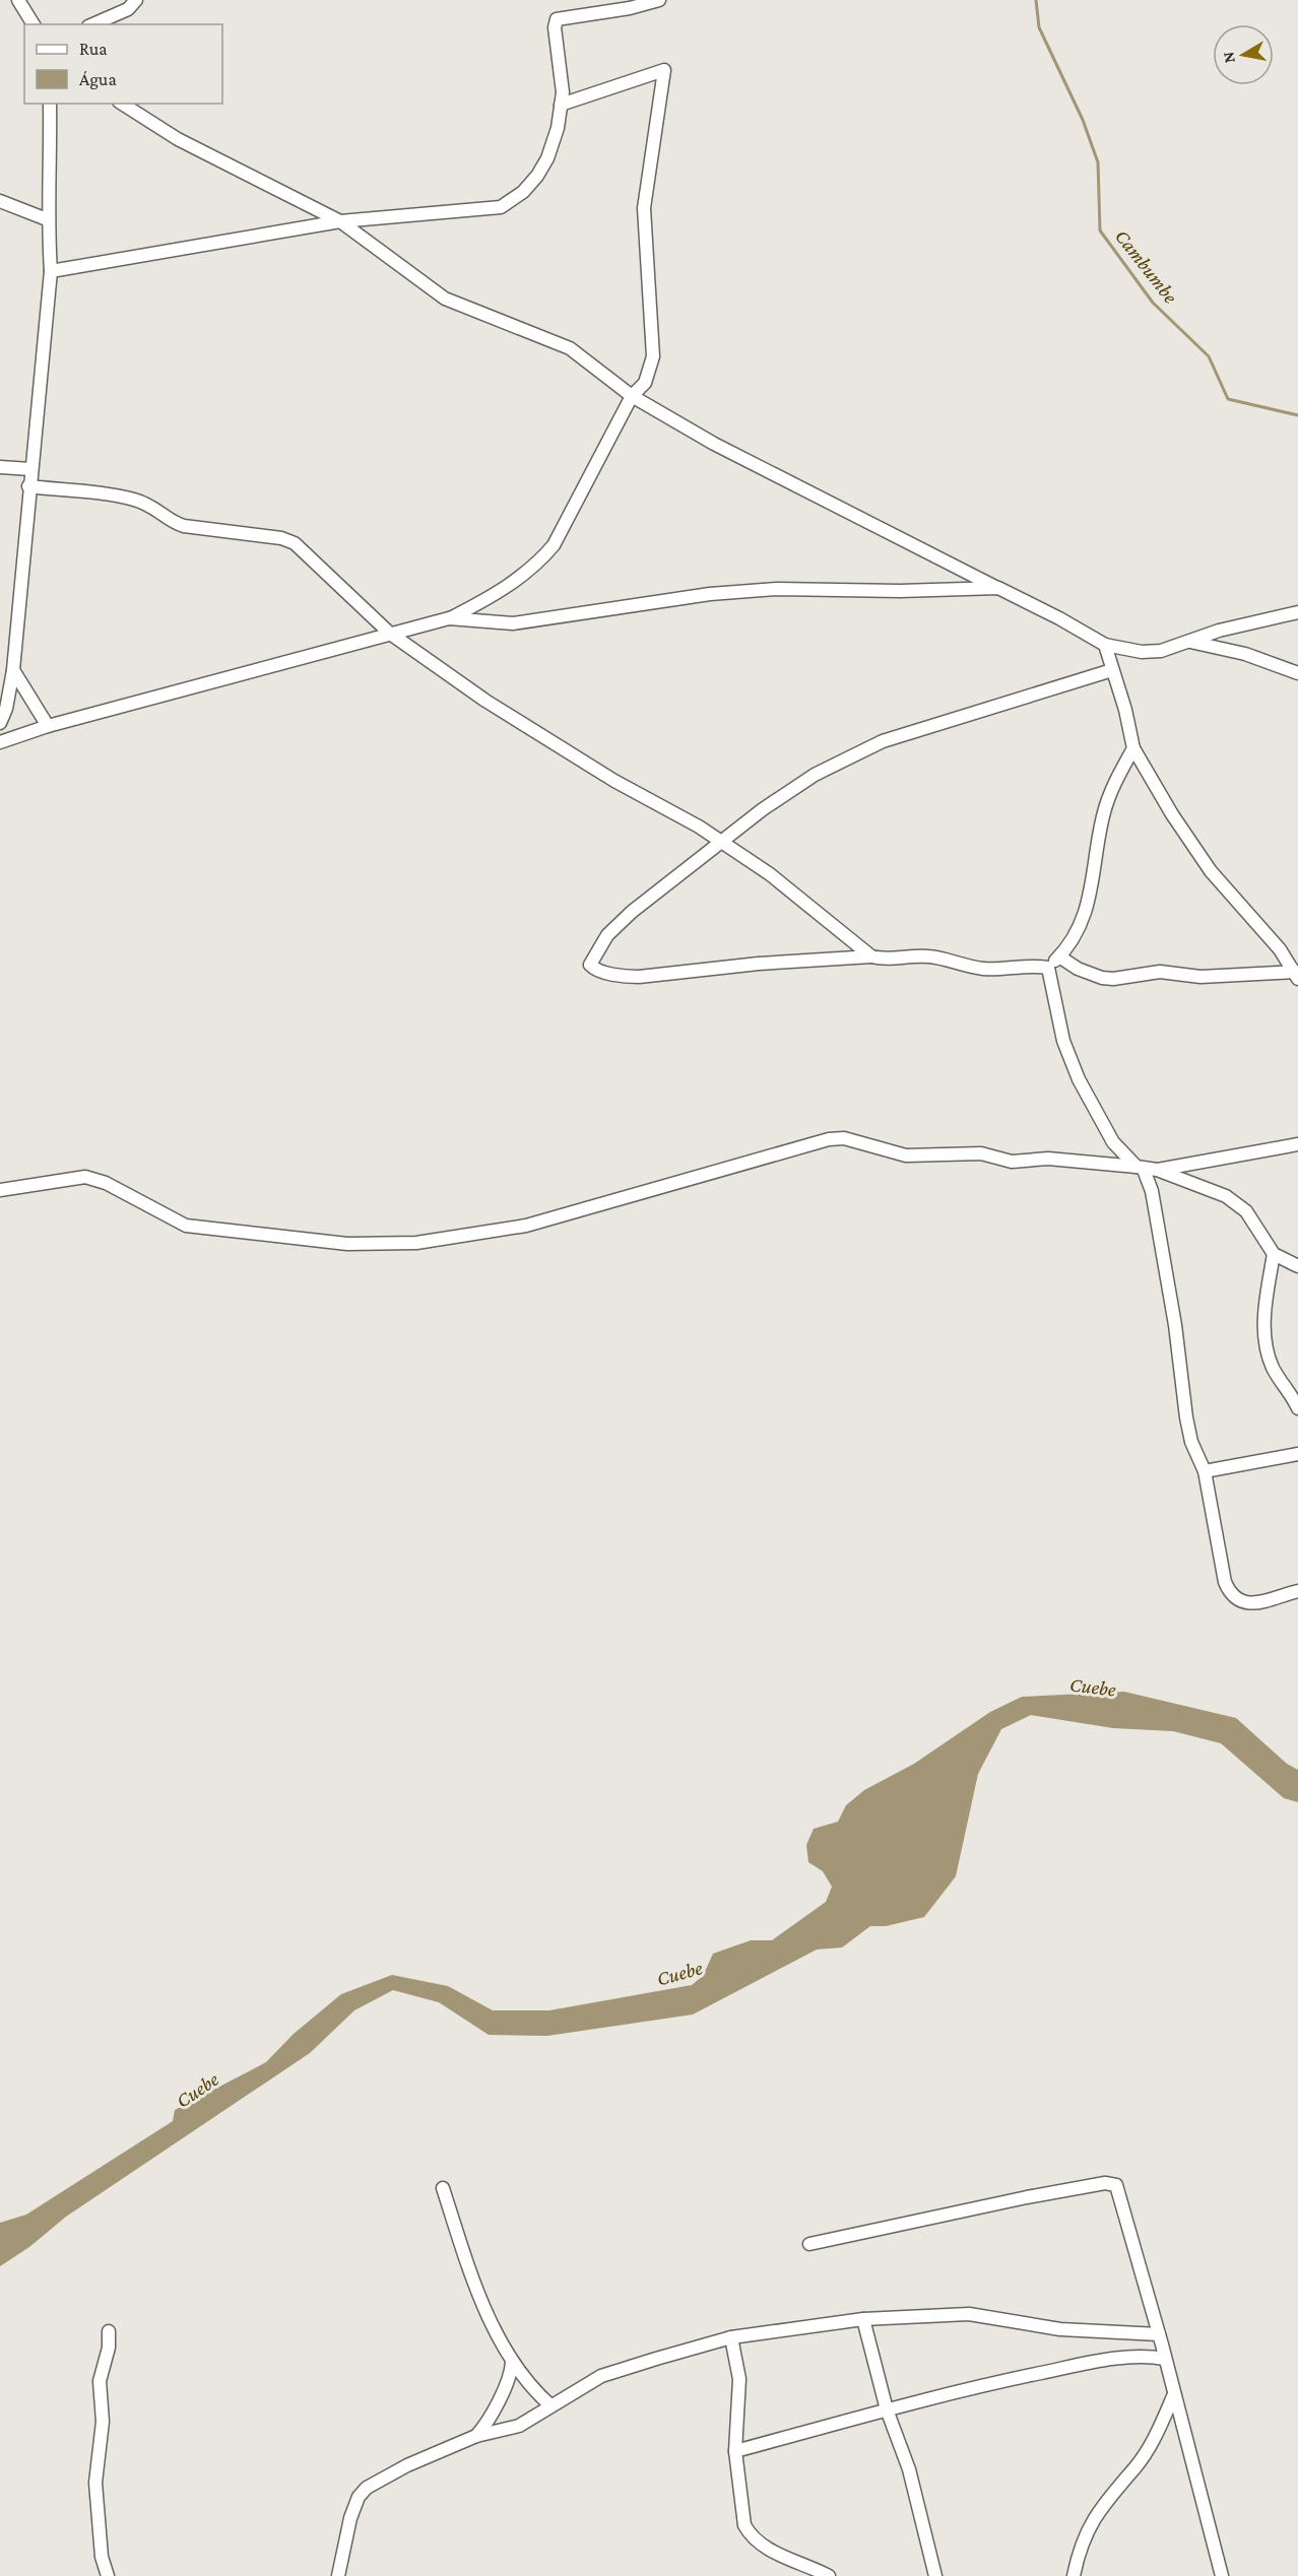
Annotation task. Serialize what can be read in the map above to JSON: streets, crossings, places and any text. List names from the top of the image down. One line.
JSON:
{"water":["Cambumbe","Cuebe"],"legend":["Rua","Água"],"north":"left"}
